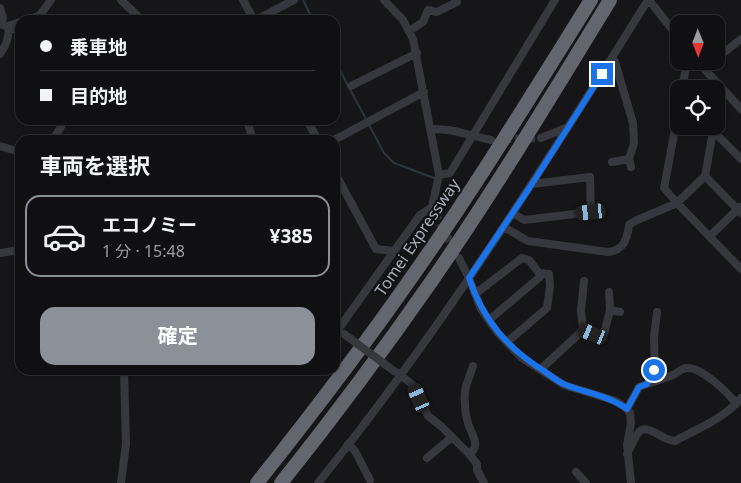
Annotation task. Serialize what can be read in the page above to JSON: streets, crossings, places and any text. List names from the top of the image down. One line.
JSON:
{"streets":{"highway":["Tomei Expressway"]},"north":"bottom","page":{"banner":["乗車地","目的地"],"heading":"車両を選択","list":[{"name":"エコノミー","note":"1 分 · 15:48","value":"¥385"}],"buttons":"確定"}}
